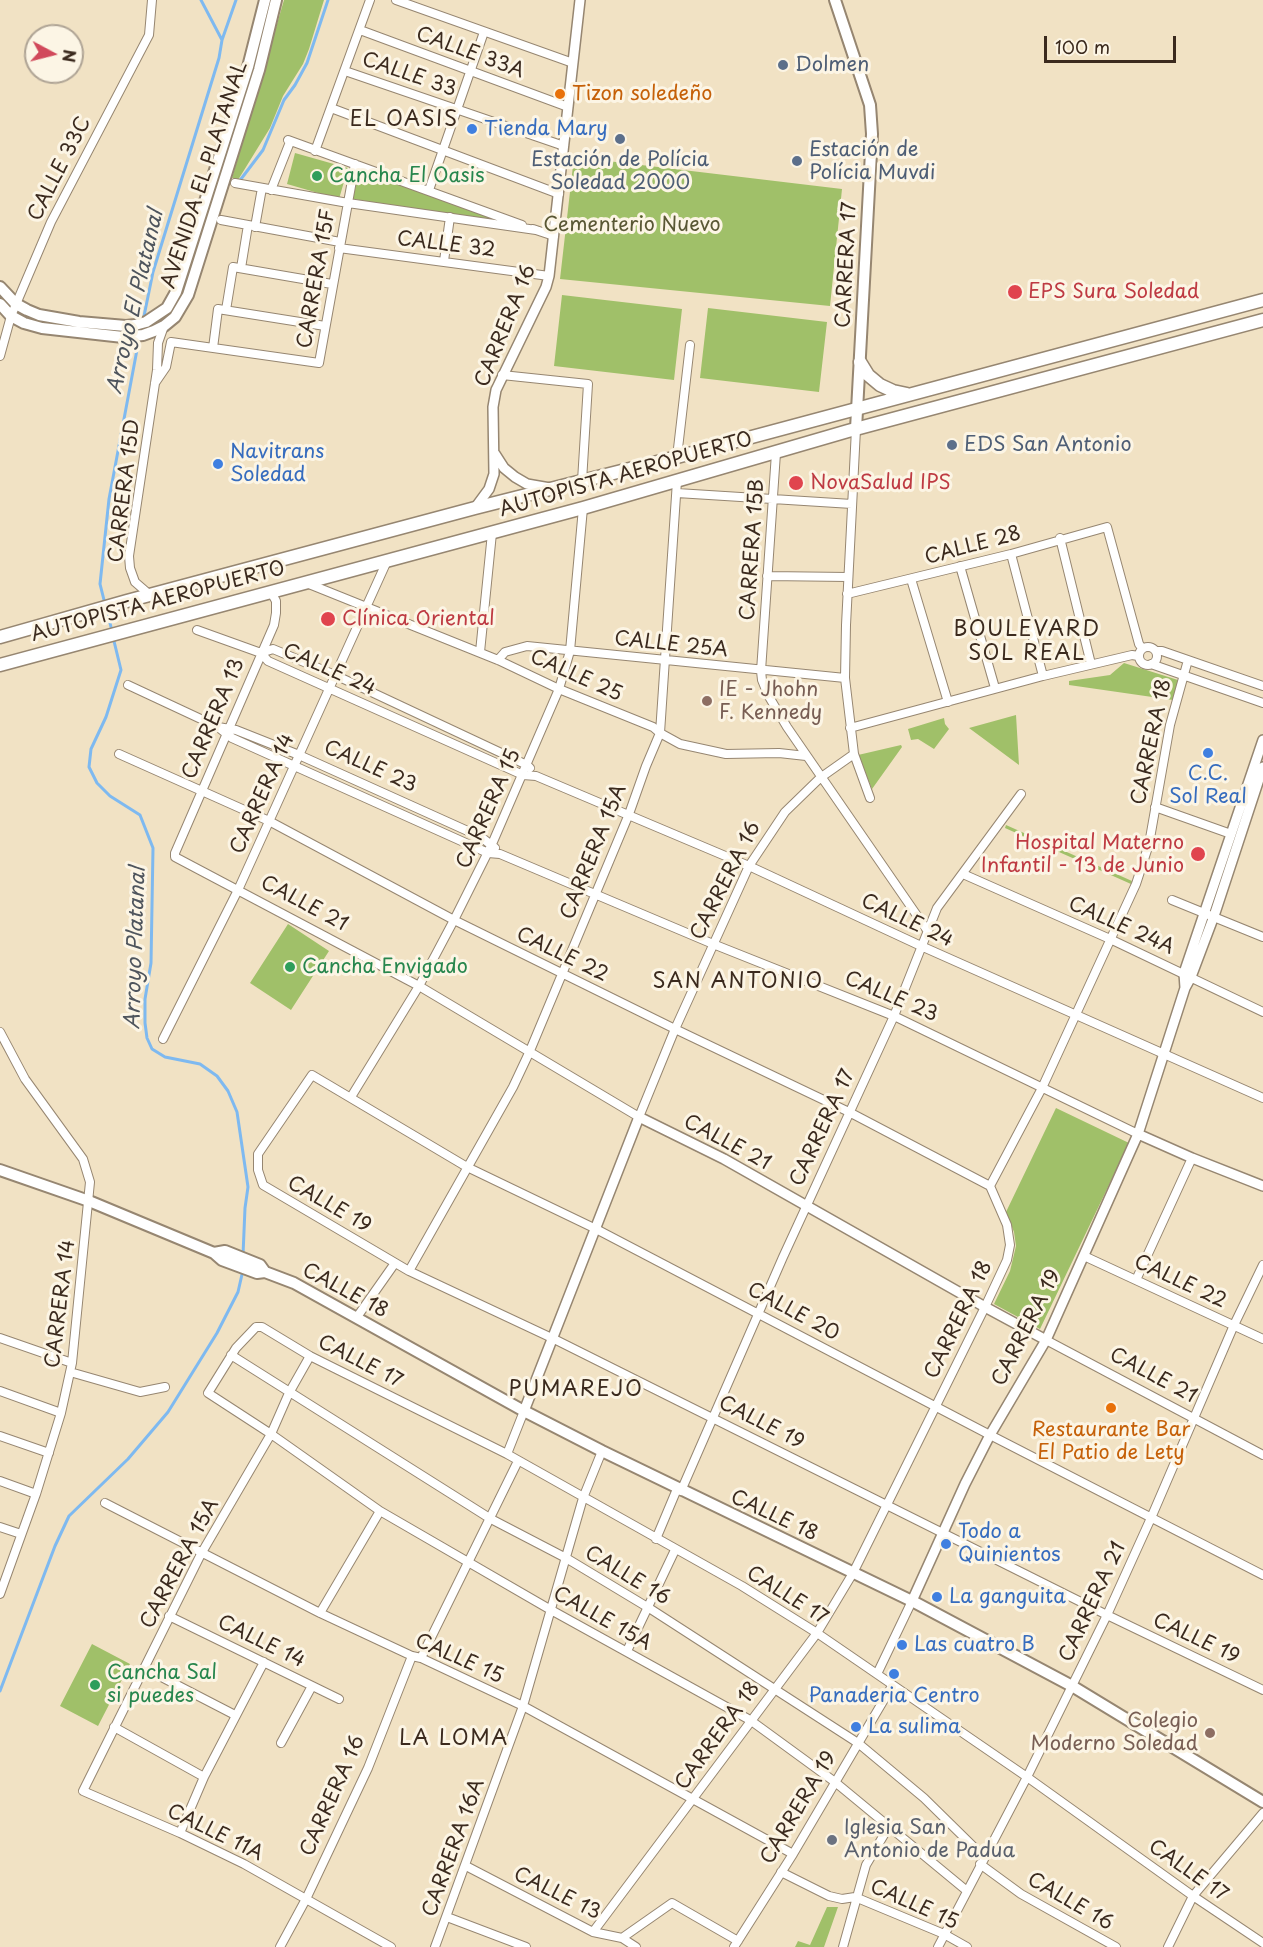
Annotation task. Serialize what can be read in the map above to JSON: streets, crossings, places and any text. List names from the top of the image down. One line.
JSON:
{"streets":{"highway":["AUTOPISTA AEROPUERTO"],"main road":["AVENIDA EL PLATANAL","CARRERA 17","CALLE 18"],"street":["CALLE 33A","CALLE 33","CALLE 33C","CALLE 32","CARRERA 15F","CARRERA 16","CARRERA 15D","CALLE 28","CARRERA 15B","CALLE 25A","CALLE 24","CALLE 25","CARRERA 13","CARRERA 18","CALLE 23","CARRERA 14","CARRERA 15","CARRERA 15A","CALLE 21","CALLE 24A","CALLE 22","CALLE 19","CALLE 20","CARRERA 19","CALLE 17","CALLE 16","CARRERA 21","CALLE 15A","CALLE 14","CALLE 15","CALLE 11A","CARRERA 16A","CALLE 13"]},"crossings":[["CALLE 33A","CARRERA 16"],["CALLE 33","CARRERA 16"],["CALLE 33C","AVENIDA EL PLATANAL"],["AVENIDA EL PLATANAL","CARRERA 15D"],["CALLE 32","CARRERA 15F"],["CALLE 32","CARRERA 16"],["CARRERA 17","AUTOPISTA AEROPUERTO"],["CARRERA 17","CALLE 24"],["CARRERA 17","CALLE 23"],["CARRERA 17","CALLE 21"],["CARRERA 17","CALLE 24A"],["CARRERA 17","CALLE 22"],["CARRERA 17","CALLE 19"],["CARRERA 17","CALLE 18"],["CARRERA 17","CALLE 20"],["CARRERA 17","CALLE 17"],["CARRERA 15F","CARRERA 15D"],["CARRERA 16","AUTOPISTA AEROPUERTO"],["CARRERA 16","CARRERA 15B"],["CARRERA 16","CALLE 24"],["CARRERA 16","CALLE 23"],["CARRERA 16","CALLE 21"],["CARRERA 16","CALLE 22"],["CARRERA 16","CALLE 19"],["CARRERA 16","CALLE 18"],["CARRERA 16","CALLE 20"],["CARRERA 16","CALLE 17"],["CARRERA 16","CALLE 15"],["CARRERA 16","CALLE 11A"],["AUTOPISTA AEROPUERTO","CARRERA 15D"],["AUTOPISTA AEROPUERTO","CARRERA 15B"],["AUTOPISTA AEROPUERTO","CALLE 25"],["AUTOPISTA AEROPUERTO","CARRERA 13"],["AUTOPISTA AEROPUERTO","CARRERA 14"],["AUTOPISTA AEROPUERTO","CARRERA 15"],["AUTOPISTA AEROPUERTO","CARRERA 15A"],["CARRERA 15B","CALLE 25A"],["CARRERA 15B","CALLE 25"],["CALLE 25A","CALLE 25"],["CALLE 25A","CARRERA 15"],["CALLE 25A","CARRERA 15A"],["CALLE 24","CARRERA 13"],["CALLE 24","CARRERA 18"],["CALLE 24","CARRERA 14"],["CALLE 24","CARRERA 15"],["CALLE 24","CARRERA 15A"],["CALLE 24","CARRERA 19"],["CALLE 25","CARRERA 14"],["CALLE 25","CARRERA 15"],["CALLE 25","CARRERA 15A"],["CARRERA 13","CALLE 23"],["CARRERA 13","CALLE 21"],["CARRERA 13","CALLE 22"],["CARRERA 18","CALLE 23"],["CARRERA 18","CALLE 21"],["CARRERA 18","CALLE 24A"],["CARRERA 18","CALLE 22"],["CARRERA 18","CALLE 19"],["CARRERA 18","CALLE 18"],["CARRERA 18","CALLE 20"],["CARRERA 18","CALLE 17"],["CARRERA 18","CALLE 16"],["CARRERA 18","CALLE 15A"],["CARRERA 18","CALLE 15"],["CARRERA 18","CALLE 13"],["CALLE 23","CARRERA 14"],["CALLE 23","CARRERA 15"],["CALLE 23","CARRERA 15A"],["CALLE 23","CARRERA 19"],["CARRERA 14","CALLE 21"],["CARRERA 14","CALLE 22"],["CARRERA 14","CALLE 18"],["CARRERA 15","CALLE 21"],["CARRERA 15","CALLE 22"],["CARRERA 15","CALLE 20"],["CARRERA 15A","CALLE 21"],["CARRERA 15A","CALLE 22"],["CARRERA 15A","CALLE 19"],["CARRERA 15A","CALLE 20"],["CARRERA 15A","CALLE 17"],["CARRERA 15A","CALLE 16"],["CARRERA 15A","CALLE 15A"],["CARRERA 15A","CALLE 14"],["CARRERA 15A","CALLE 15"],["CARRERA 15A","CALLE 11A"],["CALLE 21","CARRERA 19"],["CALLE 21","CARRERA 21"],["CALLE 24A","CARRERA 19"],["CALLE 22","CARRERA 19"],["CALLE 22","CARRERA 21"],["CALLE 19","CALLE 20"],["CALLE 19","CARRERA 19"],["CALLE 19","CARRERA 21"],["CALLE 18","CARRERA 19"],["CALLE 18","CARRERA 21"],["CALLE 18","CARRERA 16A"],["CALLE 20","CARRERA 19"],["CALLE 20","CARRERA 21"],["CARRERA 19","CALLE 17"],["CARRERA 19","CALLE 16"],["CARRERA 19","CALLE 15A"],["CARRERA 19","CALLE 15"],["CALLE 17","CALLE 16"],["CALLE 17","CARRERA 21"],["CALLE 17","CALLE 15A"],["CALLE 17","CARRERA 16A"],["CALLE 16","CARRERA 21"],["CALLE 16","CALLE 15A"],["CALLE 16","CARRERA 16A"],["CARRERA 21","CALLE 15A"],["CARRERA 21","CALLE 15"],["CALLE 15A","CARRERA 16A"],["CALLE 15","CARRERA 16A"],["CARRERA 16A","CALLE 13"]],"districts":["EL OASIS","BOULEVARD SOL REAL","SAN ANTONIO","PUMAREJO","LA LOMA"],"water":["Arroyo El Platanal","Arroyo Platanal"],"parks":["Cementerio Nuevo"],"places":["Dolmen","Tizon soledeño","Tienda Mary","Estación de Polícia Soledad 2000","Estación de Polícia Muvdi","Cancha El Oasis","EPS Sura Soledad","EDS San Antonio","Navitrans Soledad","NovaSalud IPS","Clínica Oriental","IE - Jhohn F. Kennedy","C.C. Sol Real","Hospital Materno Infantil - 13 de Junio","Cancha Envigado","Restaurante Bar El Patio de Lety","Todo a Quinientos","La ganguita","Las cuatro B","Panaderia Centro","Cancha Sal si puedes","La sulima","Colegio Moderno Soledad","Iglesia San Antonio de Padua"],"scale_bar":"100 m","north":"right"}
